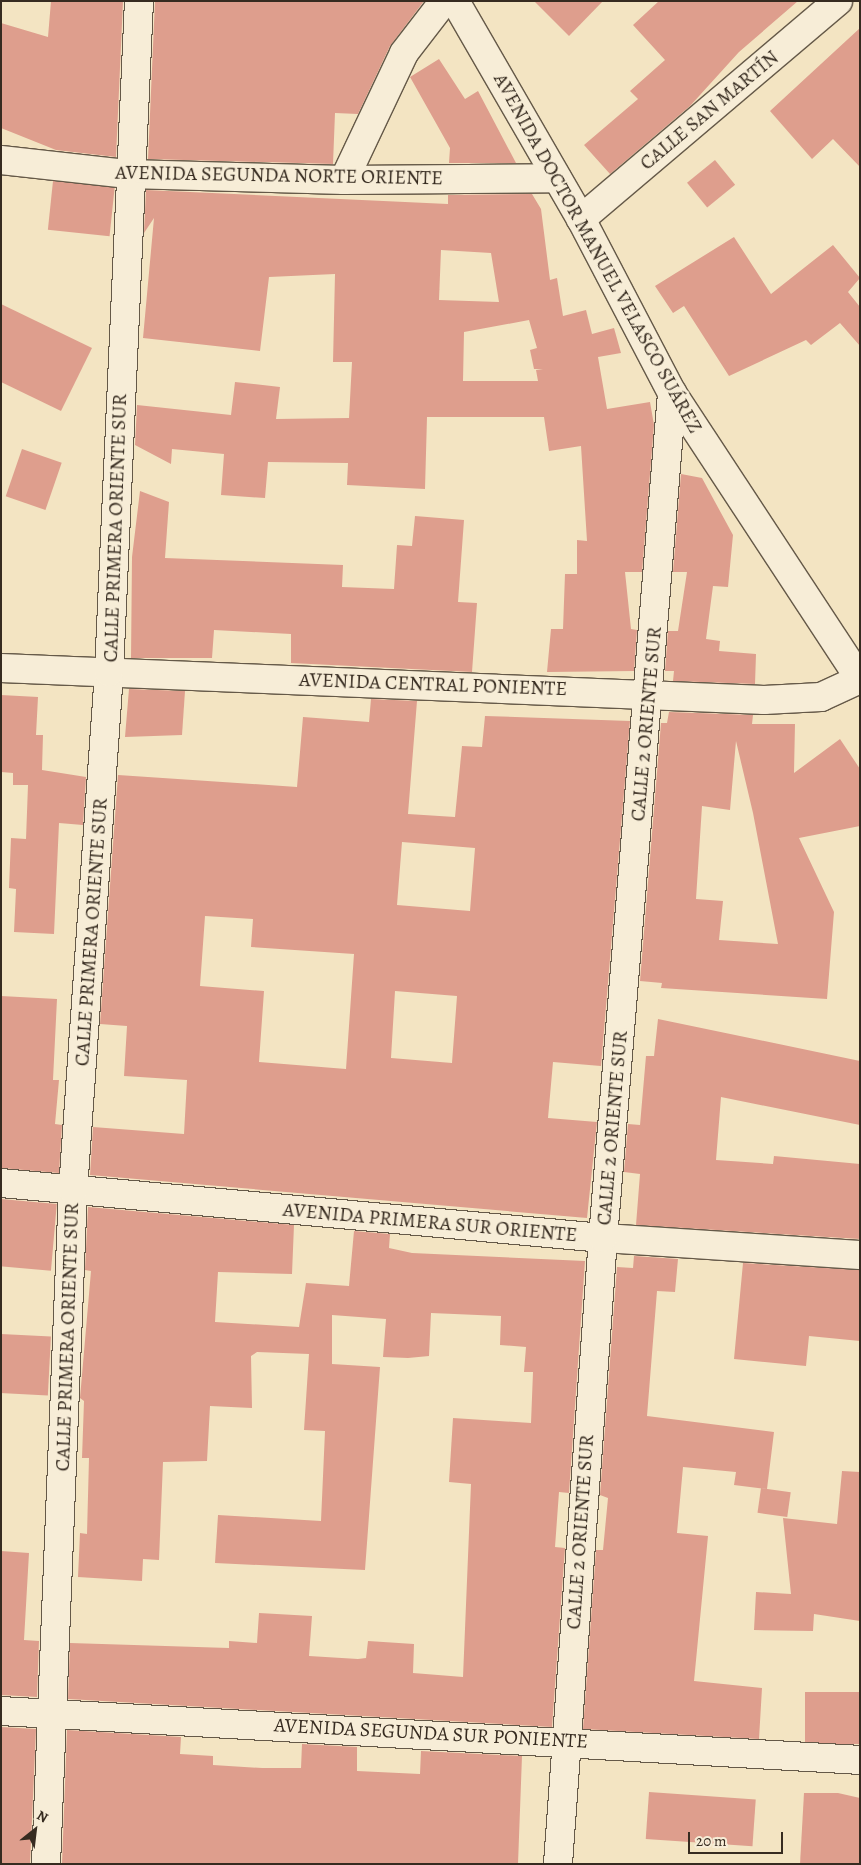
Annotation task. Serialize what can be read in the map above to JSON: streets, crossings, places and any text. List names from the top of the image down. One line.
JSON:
{"streets":{"street":["CALLE SAN MARTÍN","AVENIDA SEGUNDA NORTE ORIENTE","AVENIDA DOCTOR MANUEL VELASCO SUÁREZ","CALLE PRIMERA ORIENTE SUR","AVENIDA CENTRAL PONIENTE","CALLE 2 ORIENTE SUR","AVENIDA PRIMERA SUR ORIENTE","AVENIDA SEGUNDA SUR PONIENTE"]},"crossings":[["CALLE SAN MARTÍN","AVENIDA DOCTOR MANUEL VELASCO SUÁREZ"],["AVENIDA SEGUNDA NORTE ORIENTE","AVENIDA DOCTOR MANUEL VELASCO SUÁREZ"],["AVENIDA SEGUNDA NORTE ORIENTE","CALLE PRIMERA ORIENTE SUR"],["AVENIDA DOCTOR MANUEL VELASCO SUÁREZ","AVENIDA CENTRAL PONIENTE"],["AVENIDA DOCTOR MANUEL VELASCO SUÁREZ","CALLE 2 ORIENTE SUR"],["CALLE PRIMERA ORIENTE SUR","AVENIDA CENTRAL PONIENTE"],["CALLE PRIMERA ORIENTE SUR","AVENIDA PRIMERA SUR ORIENTE"],["CALLE PRIMERA ORIENTE SUR","AVENIDA SEGUNDA SUR PONIENTE"],["AVENIDA CENTRAL PONIENTE","CALLE 2 ORIENTE SUR"],["CALLE 2 ORIENTE SUR","AVENIDA PRIMERA SUR ORIENTE"],["CALLE 2 ORIENTE SUR","AVENIDA SEGUNDA SUR PONIENTE"]],"scale_bar":"20 m","north":"top right"}
